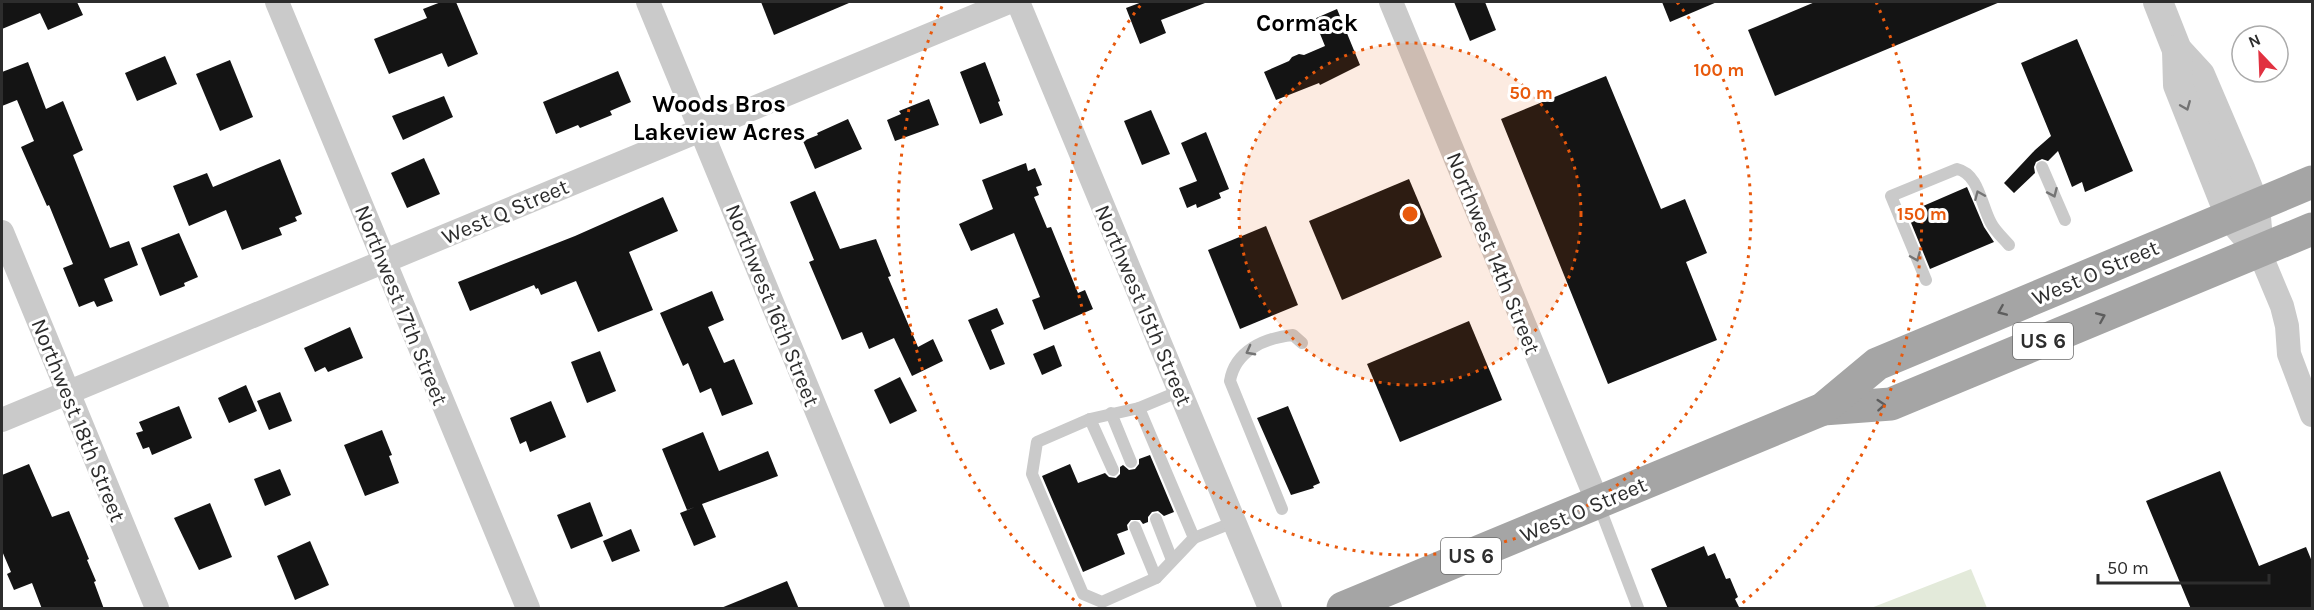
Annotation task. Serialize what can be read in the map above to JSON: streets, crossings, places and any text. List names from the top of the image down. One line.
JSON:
{"streets":{"main road":["West O Street","US 6"],"street":["West Q Street","Northwest 14th Street","Northwest 17th Street","Northwest 16th Street","Northwest 15th Street","Northwest 18th Street"]},"crossings":[["West Q Street","Northwest 17th Street"],["West Q Street","Northwest 16th Street"],["West Q Street","Northwest 18th Street"],["Northwest 14th Street","West O Street"]],"districts":["Cormack","Woods Bros Lakeview Acres"],"scale_bar":"50 m","north":"top left","rings":["100 m","50 m","150 m"]}
